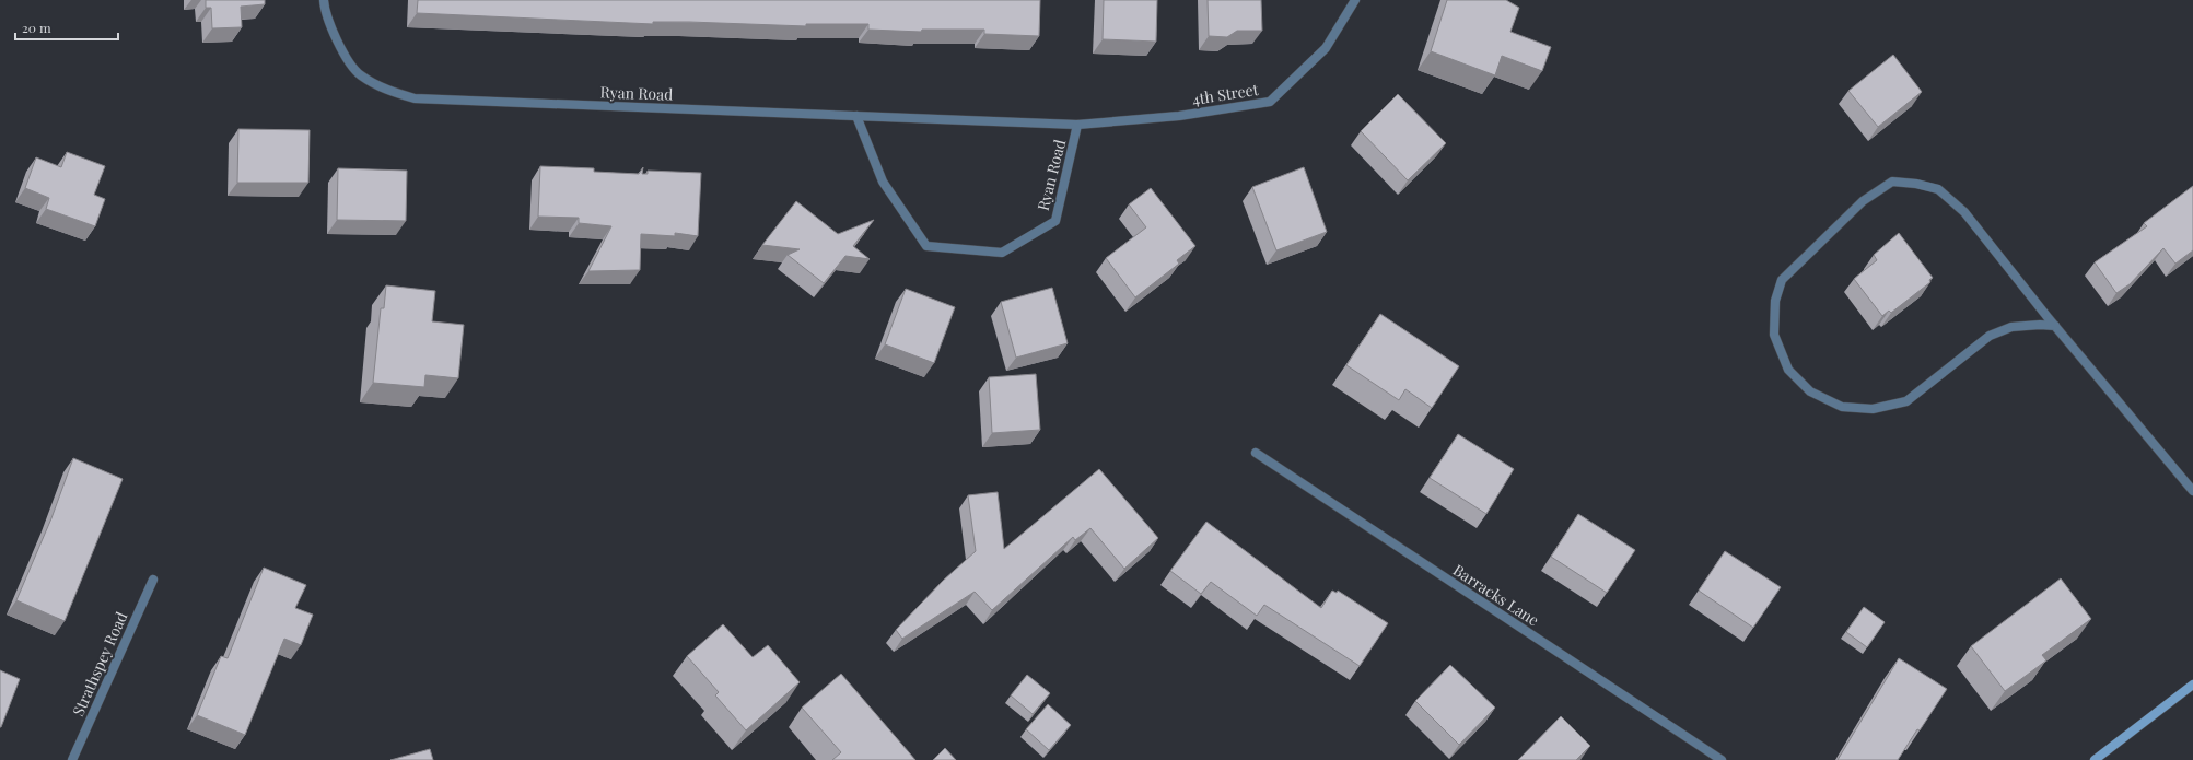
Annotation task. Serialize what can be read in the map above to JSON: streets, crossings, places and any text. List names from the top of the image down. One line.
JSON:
{"streets":{"street":["Ryan Road","4th Street","Barracks Lane","Strathspey Road"]},"crossings":[["Ryan Road","4th Street"]],"scale_bar":"20 m"}
